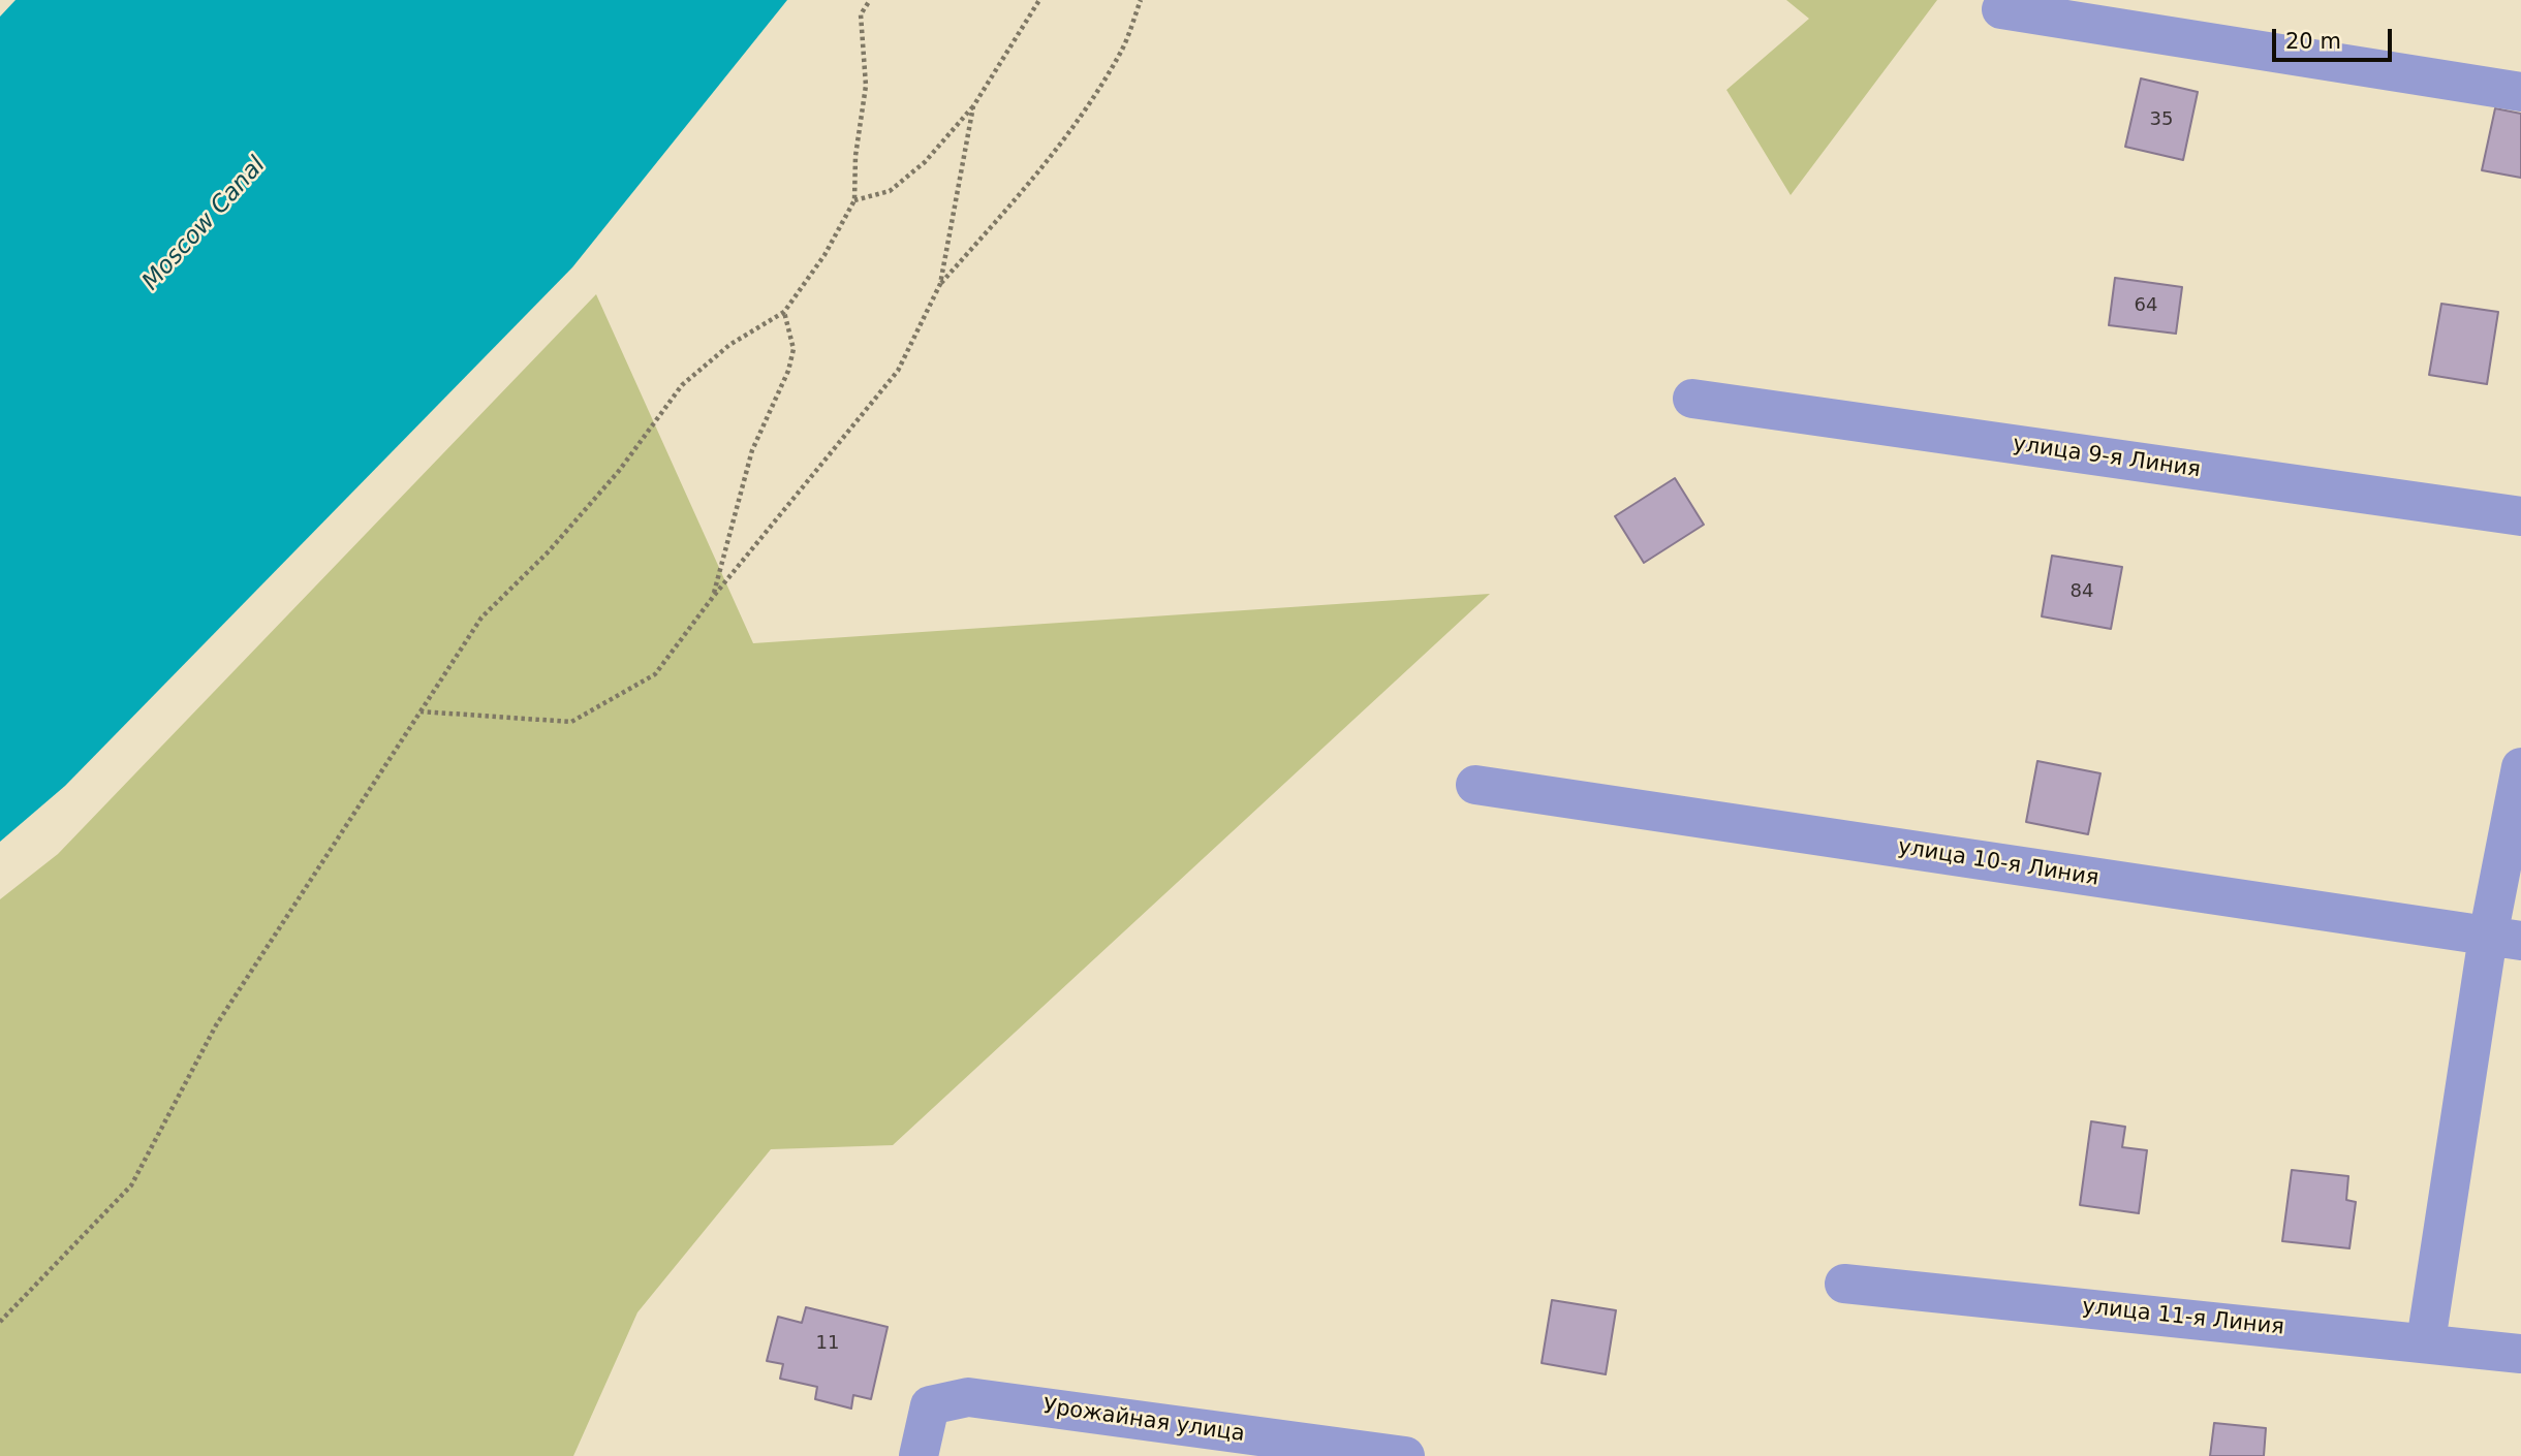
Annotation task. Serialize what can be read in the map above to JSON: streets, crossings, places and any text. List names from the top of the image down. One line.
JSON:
{"streets":{"street":["улица 9-я Линия","улица 10-я Линия","улица 11-я Линия","Урожайная улица"]},"water":["Moscow Canal"],"house_numbers":["35","64","84","11"],"scale_bar":"20 m"}
